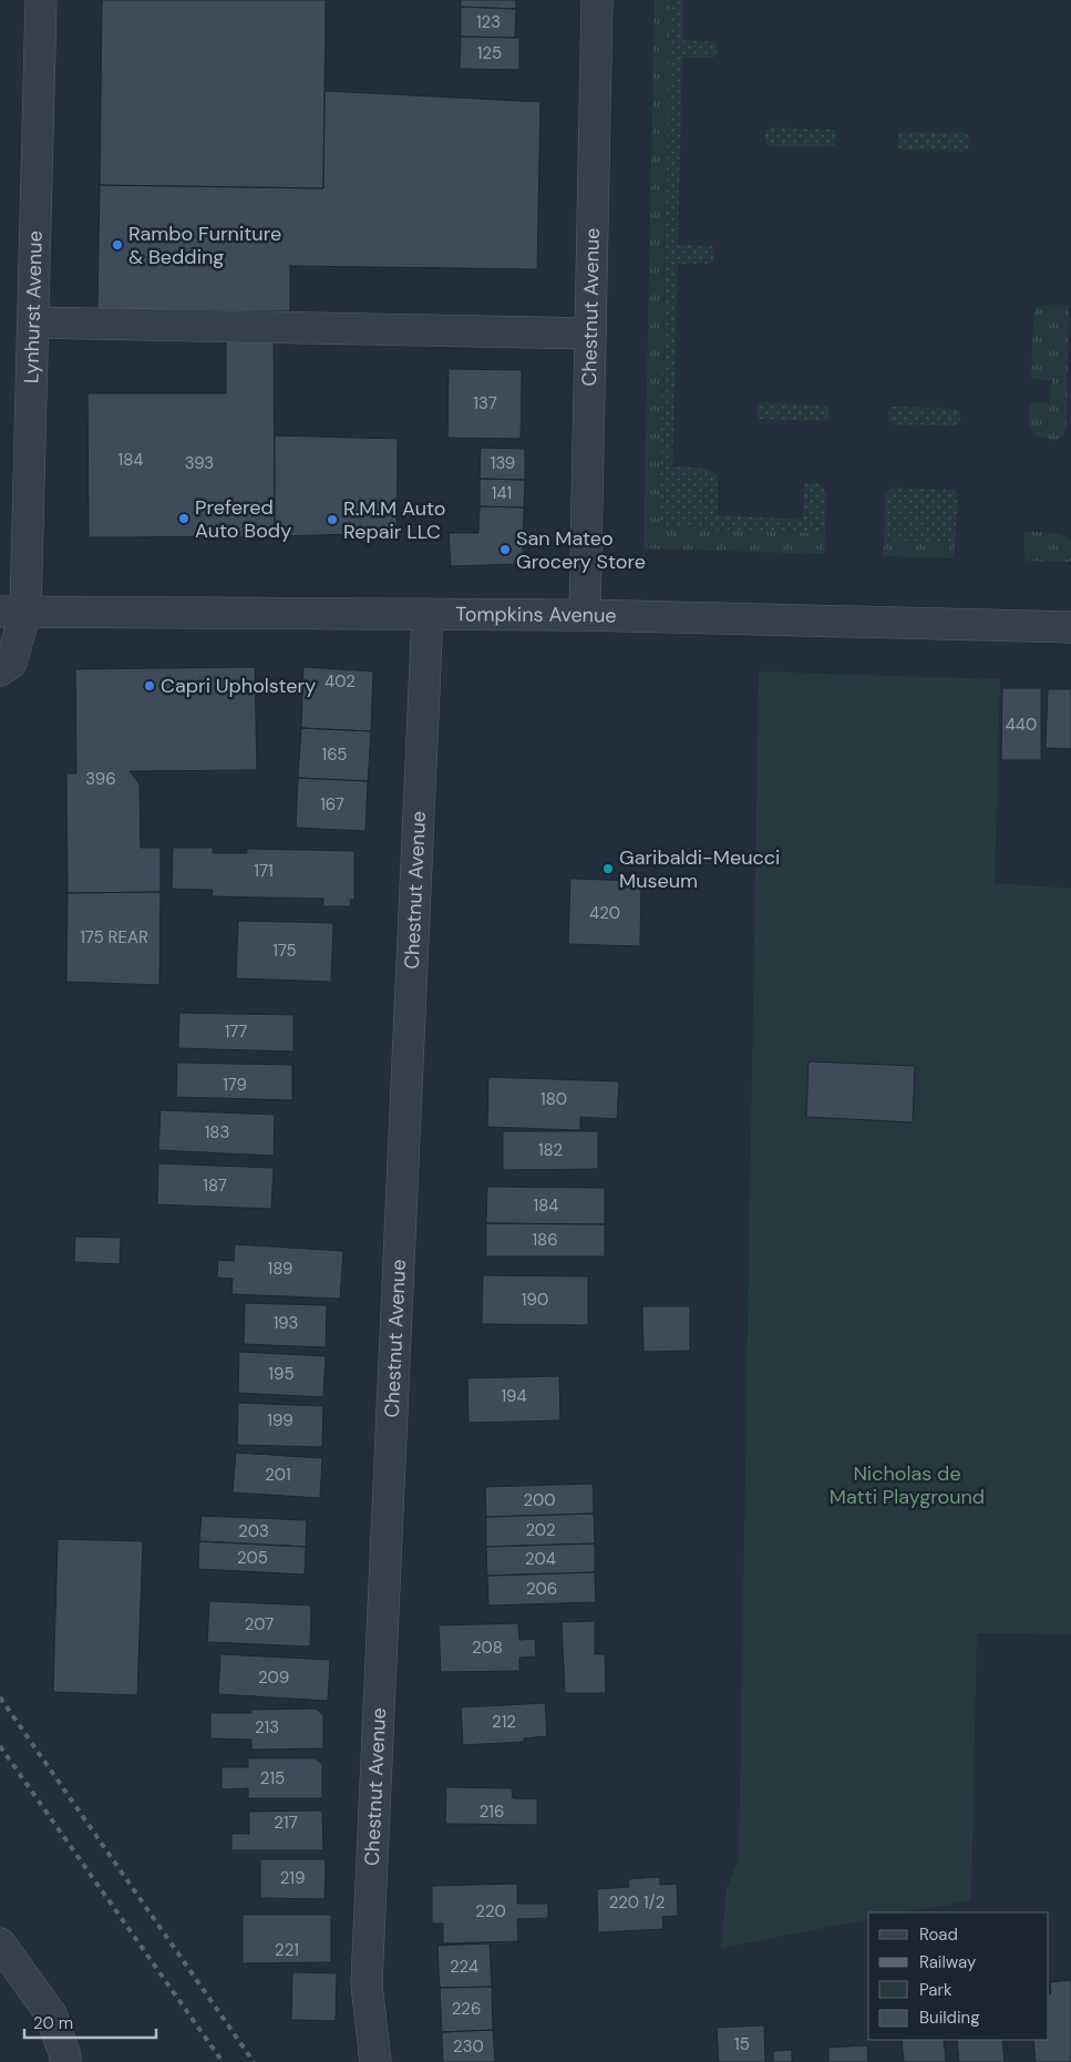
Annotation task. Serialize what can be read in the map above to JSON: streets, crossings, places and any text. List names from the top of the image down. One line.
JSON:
{"streets":{"street":["Lynhurst Avenue","Chestnut Avenue","Tompkins Avenue"]},"crossings":[["Lynhurst Avenue","Tompkins Avenue"],["Chestnut Avenue","Tompkins Avenue"]],"parks":["Nicholas de Matti Playground"],"places":["Rambo Furniture & Bedding","Prefered Auto Body","R.M.M Auto Repair LLC","San Mateo Grocery Store","Capri Upholstery","Garibaldi-Meucci Museum"],"house_numbers":["123","125","137","184","393","139","141","402","440","165","396","167","171","420","175 REAR","175","177","179","180","183","182","187","184","186","189","190","193","195","194","199","201","200","202","203","205","204","206","207","208","209","212","213","215","216","217","219","220 1/2","220","221","224","226","15","230"],"legend":["Road","Railway","Park","Building"],"scale_bar":"20 m"}
